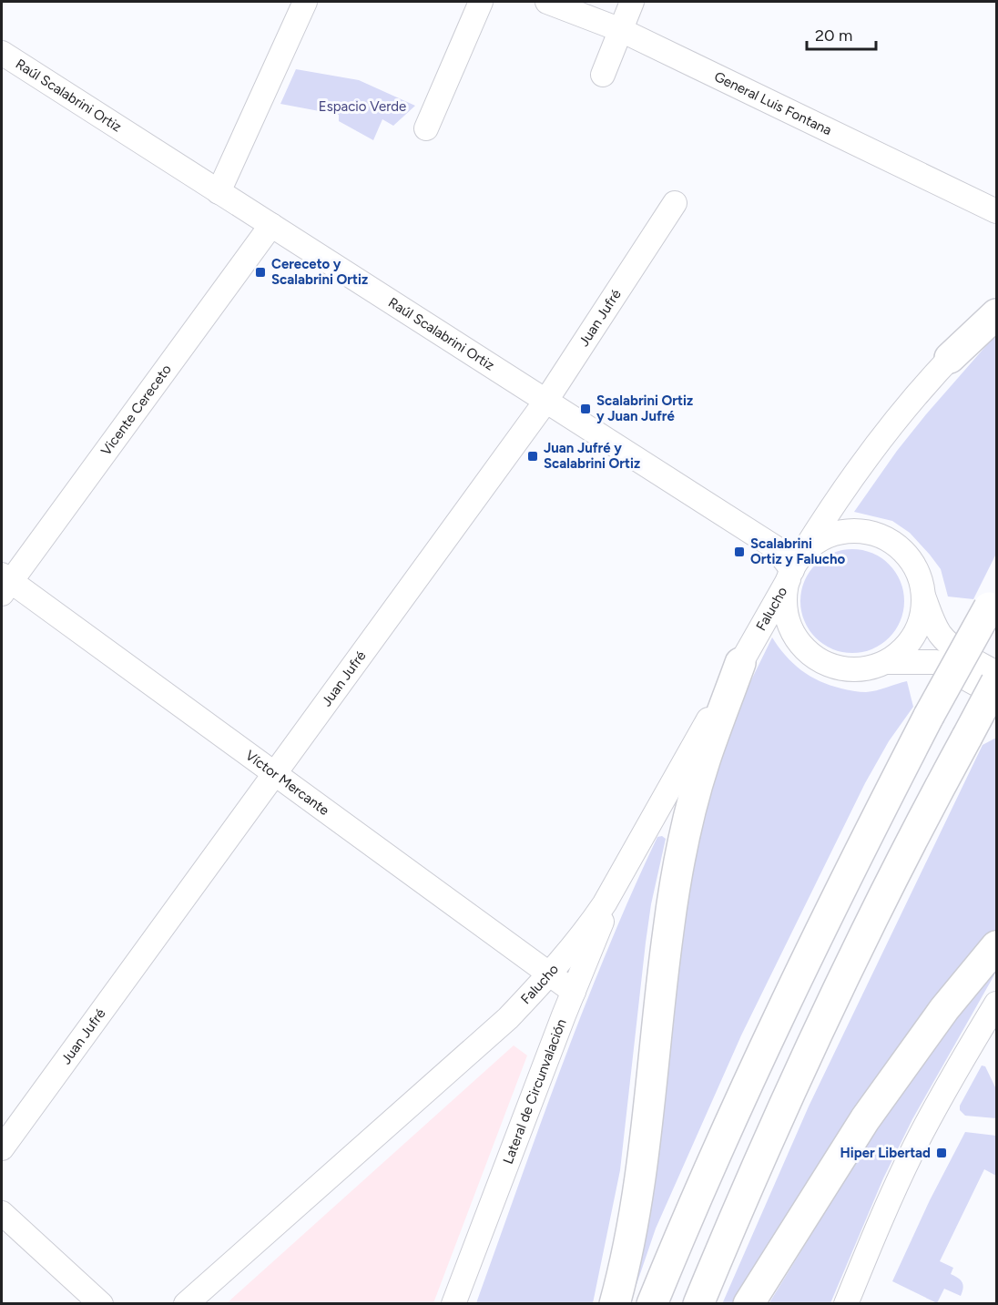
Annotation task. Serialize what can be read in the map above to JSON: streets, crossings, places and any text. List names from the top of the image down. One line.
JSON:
{"streets":{"street":["Raúl Scalabrini Ortiz","General Luis Fontana","Juan Jufré","Vicente Cereceto","Falucho","Víctor Mercante","Lateral de Circunvalación"]},"crossings":[["Raúl Scalabrini Ortiz","Juan Jufré"],["Raúl Scalabrini Ortiz","Vicente Cereceto"],["Raúl Scalabrini Ortiz","Falucho"],["Juan Jufré","Víctor Mercante"],["Vicente Cereceto","Víctor Mercante"],["Falucho","Víctor Mercante"],["Falucho","Lateral de Circunvalación"],["Víctor Mercante","Lateral de Circunvalación"]],"parks":["Espacio Verde"],"places":{"transit":["Cereceto y Scalabrini Ortiz","Scalabrini Ortiz y Juan Jufré","Juan Jufré y Scalabrini Ortiz","Scalabrini Ortiz y Falucho","Hiper Libertad"]},"scale_bar":"20 m"}
